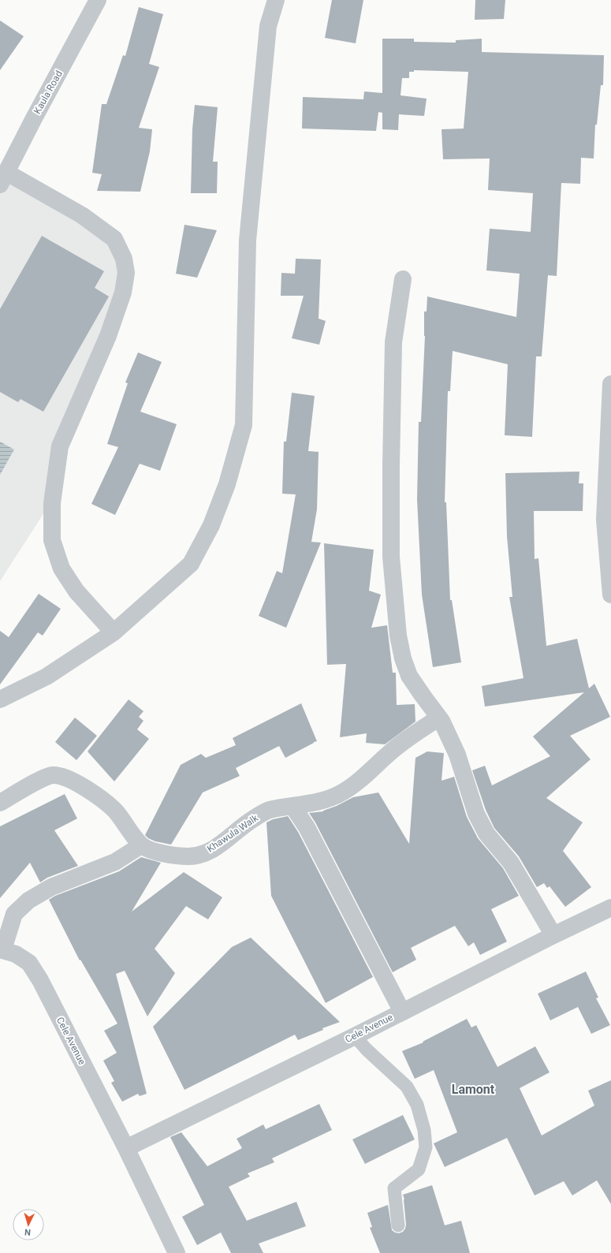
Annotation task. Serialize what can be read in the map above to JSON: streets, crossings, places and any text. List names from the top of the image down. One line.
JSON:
{"streets":{"street":["Kaula Road","Khawula Walk","Cele Avenue"]},"districts":["Lamont"],"north":"bottom"}
